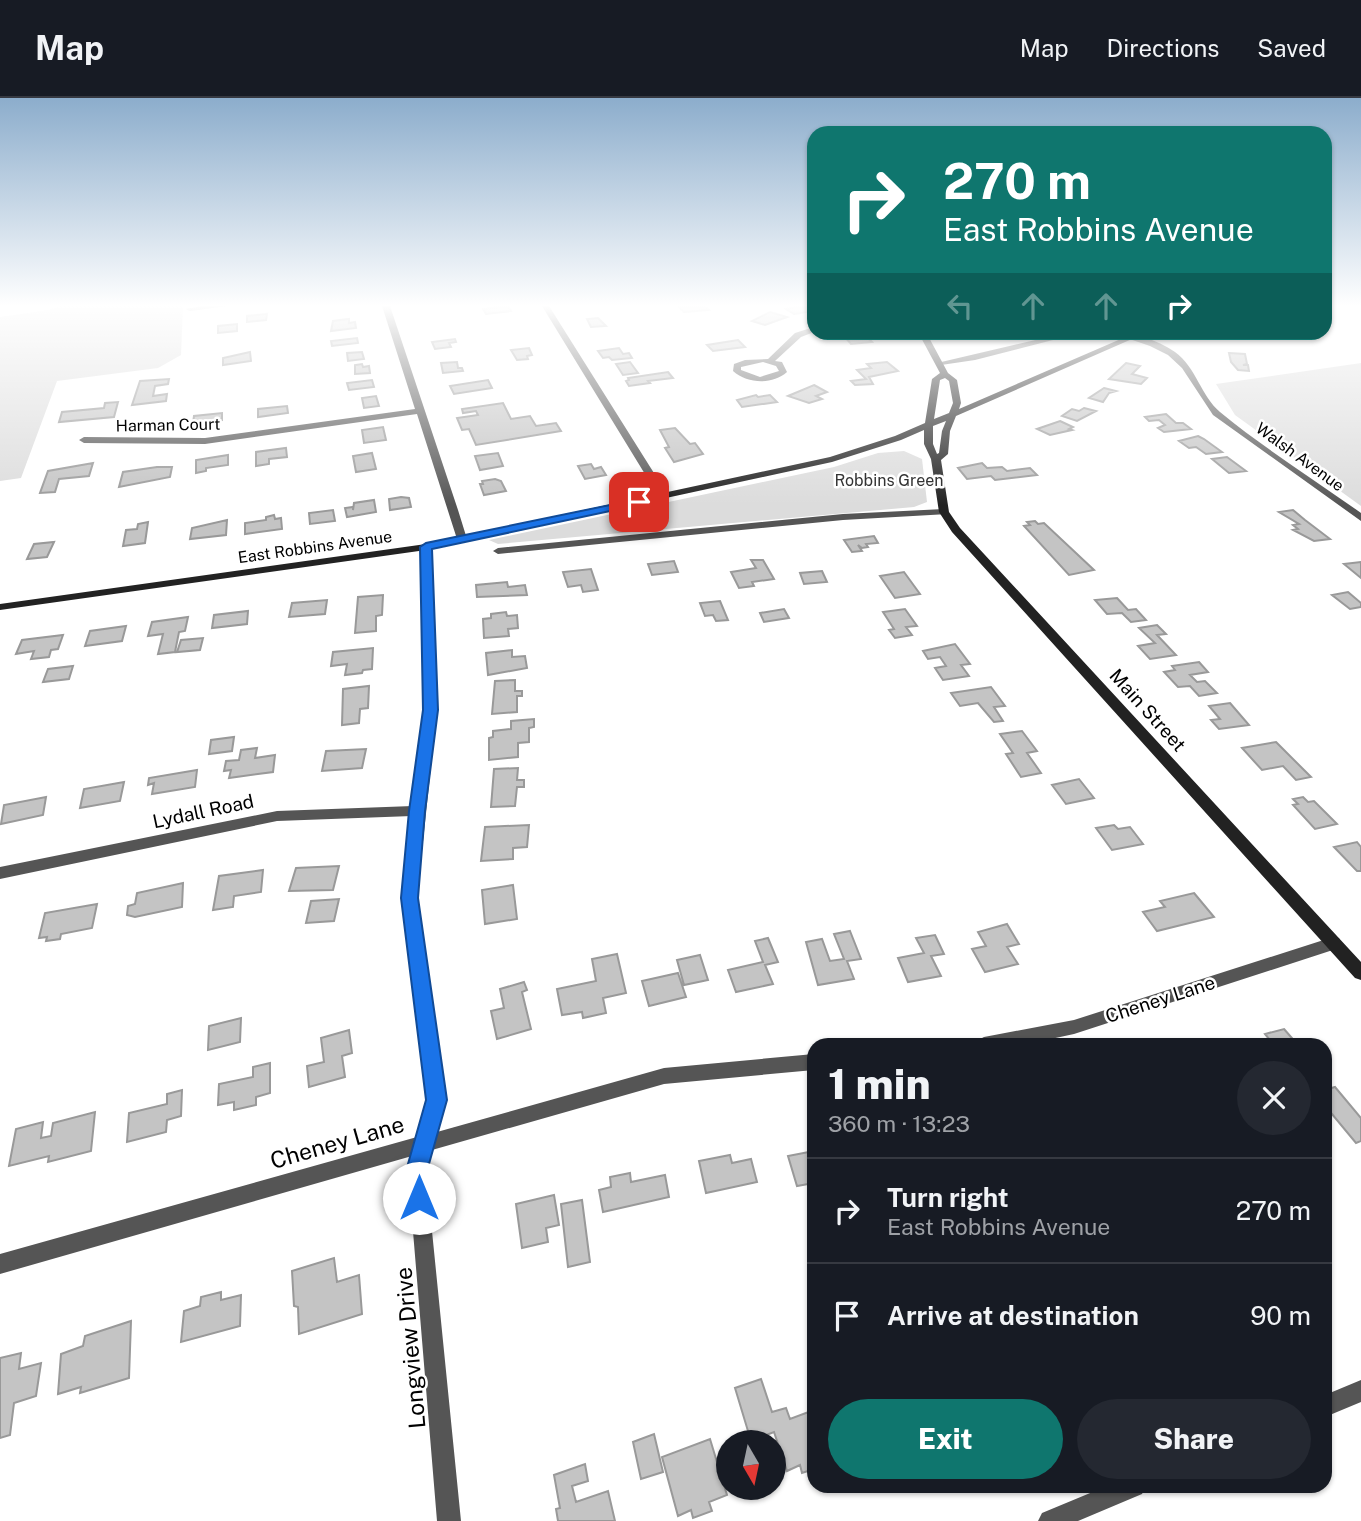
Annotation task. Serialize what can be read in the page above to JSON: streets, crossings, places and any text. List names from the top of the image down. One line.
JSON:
{"streets":{"main road":["East Robbins Avenue","Main Street"],"street":["Harman Court","Walsh Avenue","Lydall Road","Cheney Lane","Longview Drive"]},"crossings":[["East Robbins Avenue","Main Street"],["East Robbins Avenue","Longview Drive"],["Main Street","Cheney Lane"],["Lydall Road","Longview Drive"],["Cheney Lane","Longview Drive"]],"parks":["Robbins Green"],"north":"bottom","page":{"header":"Map","nav":["Map","Directions","Saved"],"turn":["270 m","East Robbins Avenue"],"heading":["1 min","360 m · 13:23"],"list":[{"name":"Turn right","note":"East Robbins Avenue","value":"270 m"},{"name":"Arrive at destination","value":"90 m"}],"buttons":["Exit","Share"]}}
